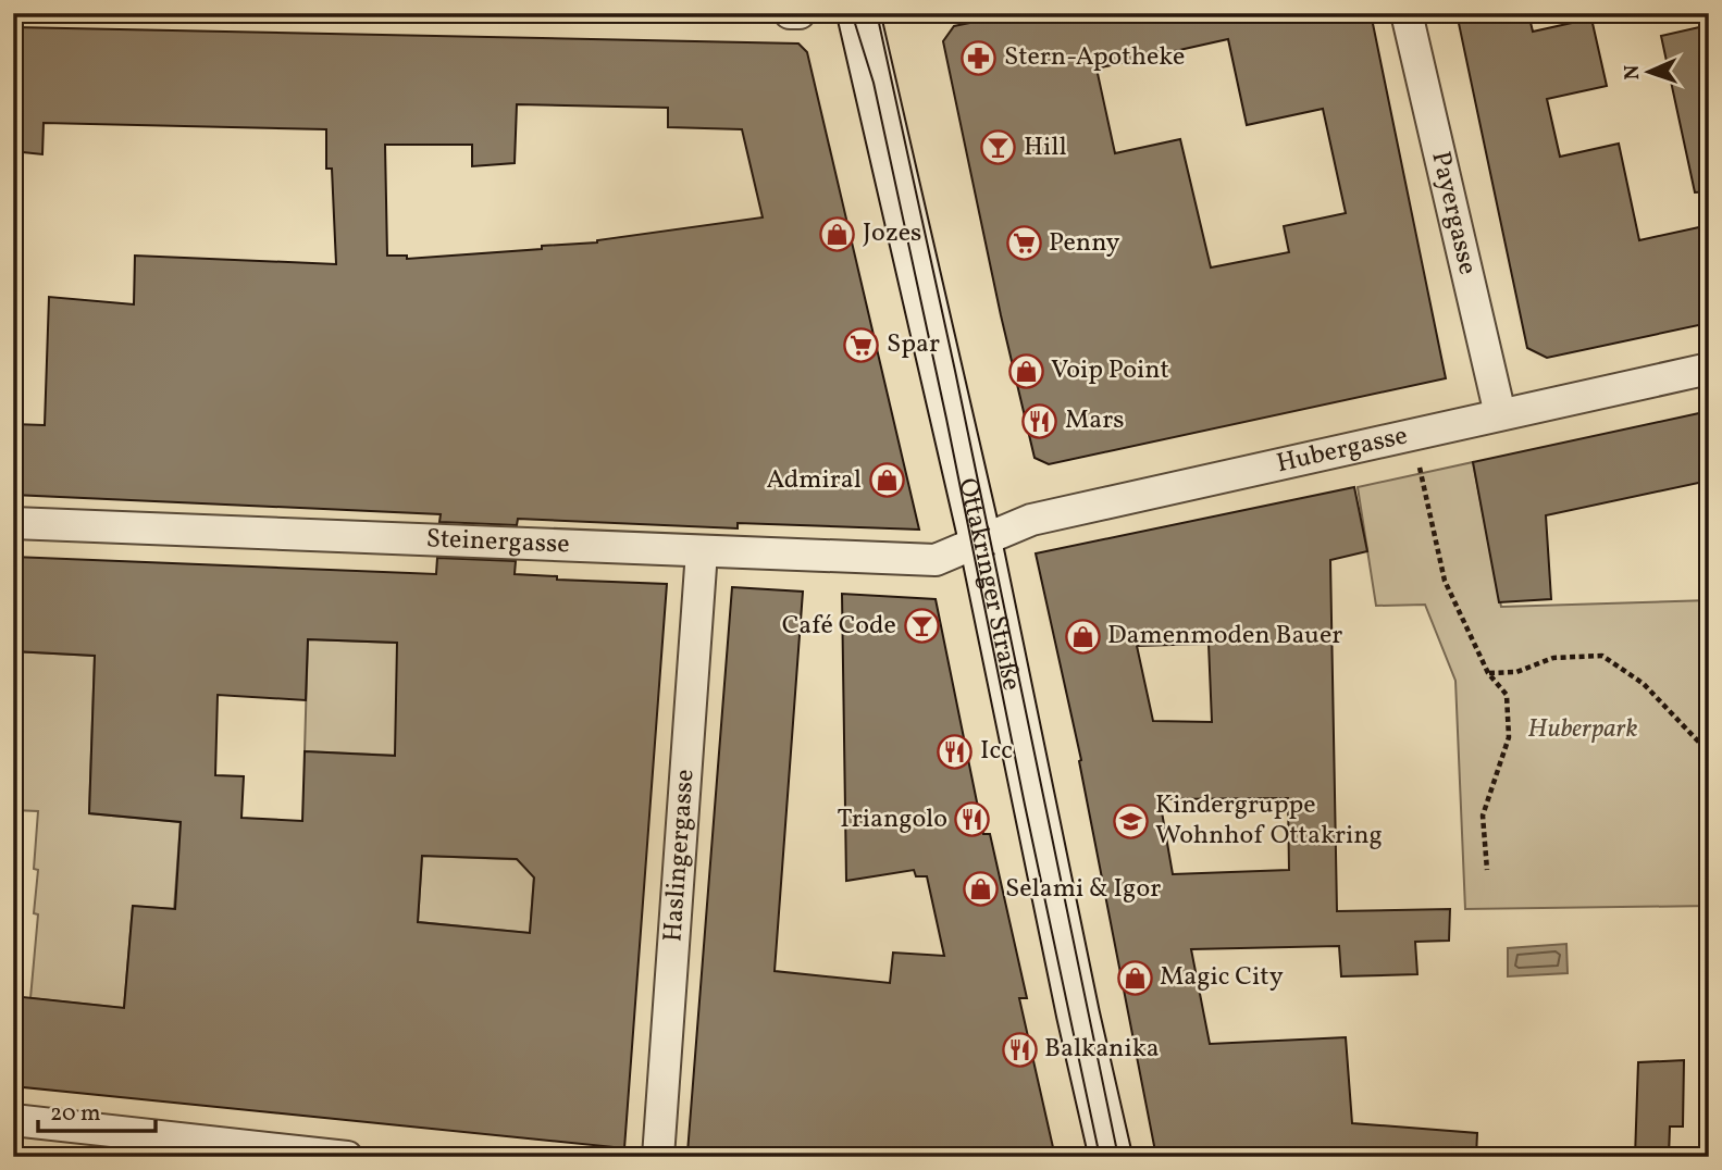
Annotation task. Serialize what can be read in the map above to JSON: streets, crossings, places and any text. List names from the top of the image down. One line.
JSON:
{"streets":{"main road":["Ottakringer Straße"],"street":["Payergasse","Hubergasse","Steinergasse","Haslingergasse"]},"crossings":[["Payergasse","Hubergasse"],["Hubergasse","Steinergasse"],["Hubergasse","Ottakringer Straße"],["Steinergasse","Ottakringer Straße"],["Steinergasse","Haslingergasse"]],"parks":["Huberpark"],"places":{"pharmacy":["Stern-Apotheke"],"bar":["Hill","Café Code"],"shop":["Jozes","Voip Point","Admiral","Damenmoden Bauer","Selami & Igor","Magic City"],"supermarket":["Penny","Spar"],"restaurant":["Mars","Icc","Triangolo","Balkanika"],"school or university":["Kindergruppe Wohnhof Ottakring"]},"scale_bar":"20 m","north":"left"}
